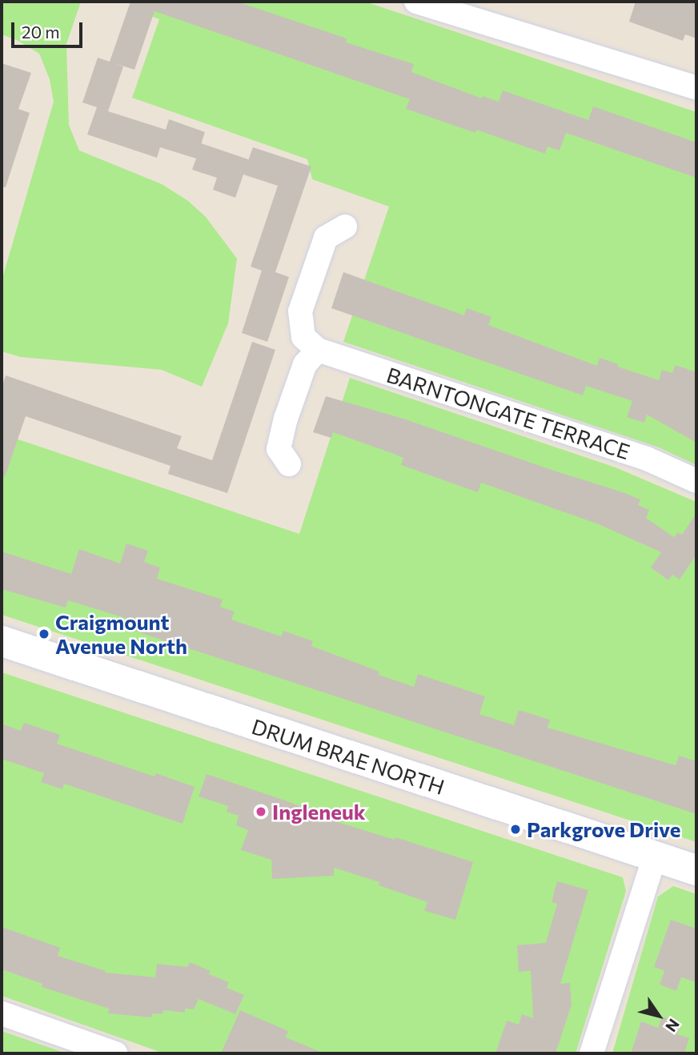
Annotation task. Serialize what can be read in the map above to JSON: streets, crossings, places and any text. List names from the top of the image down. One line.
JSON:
{"streets":{"main road":["DRUM BRAE NORTH"],"street":["BARNTONGATE TERRACE"]},"places":["Craigmount Avenue North","Ingleneuk","Parkgrove Drive"],"scale_bar":"20 m","north":"bottom right"}
